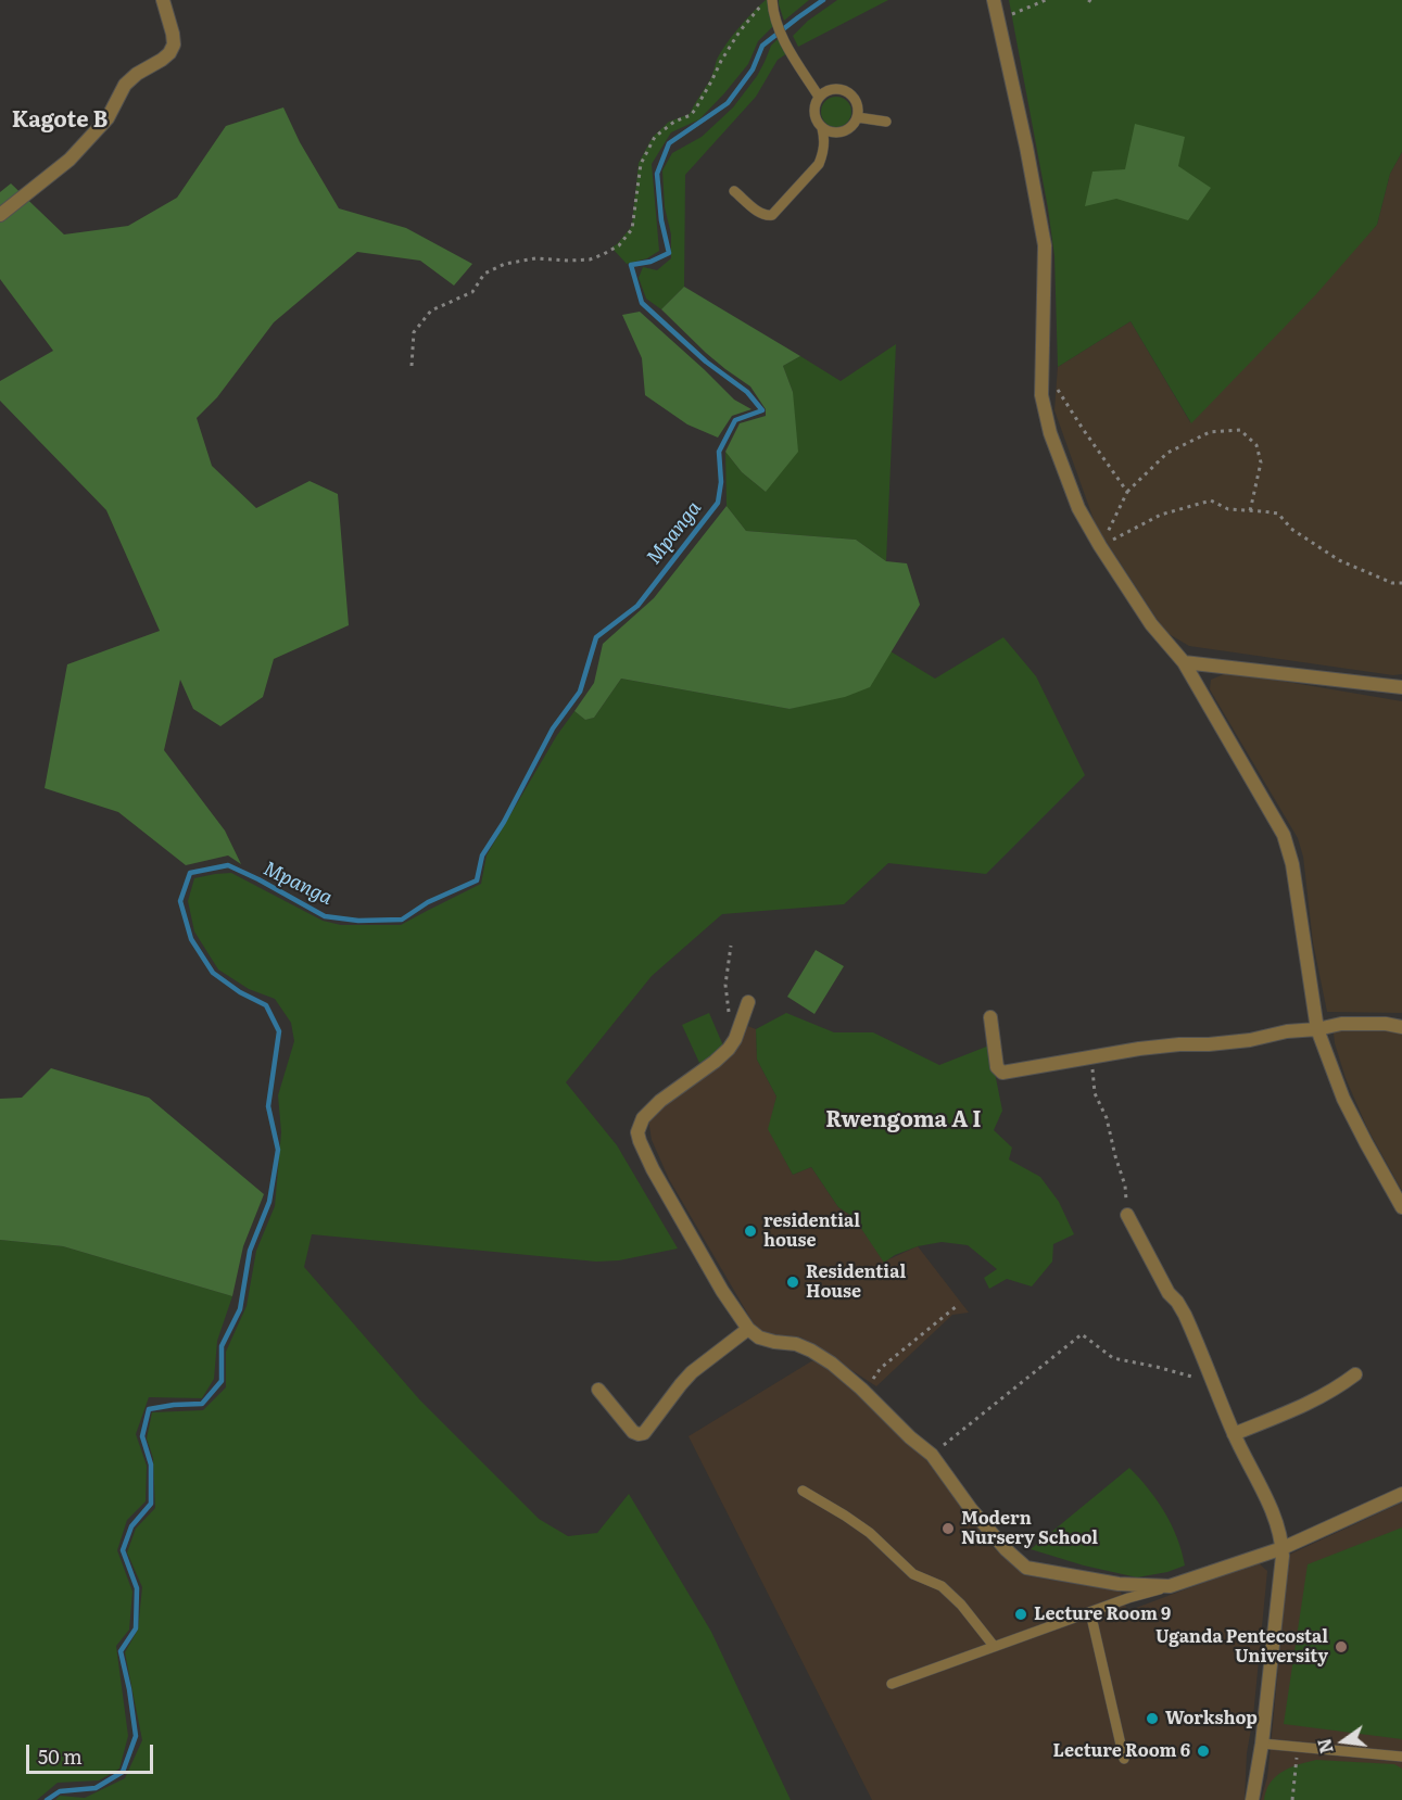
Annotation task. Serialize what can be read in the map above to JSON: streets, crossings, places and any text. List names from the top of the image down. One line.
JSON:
{"districts":["Kagote B","Rwengoma A I"],"water":["Mpanga"],"places":["residential house","Residential House","Modern Nursery School","Lecture Room 9","Uganda Pentecostal University","Workshop","Lecture Room 6"],"scale_bar":"50 m","north":"left"}
